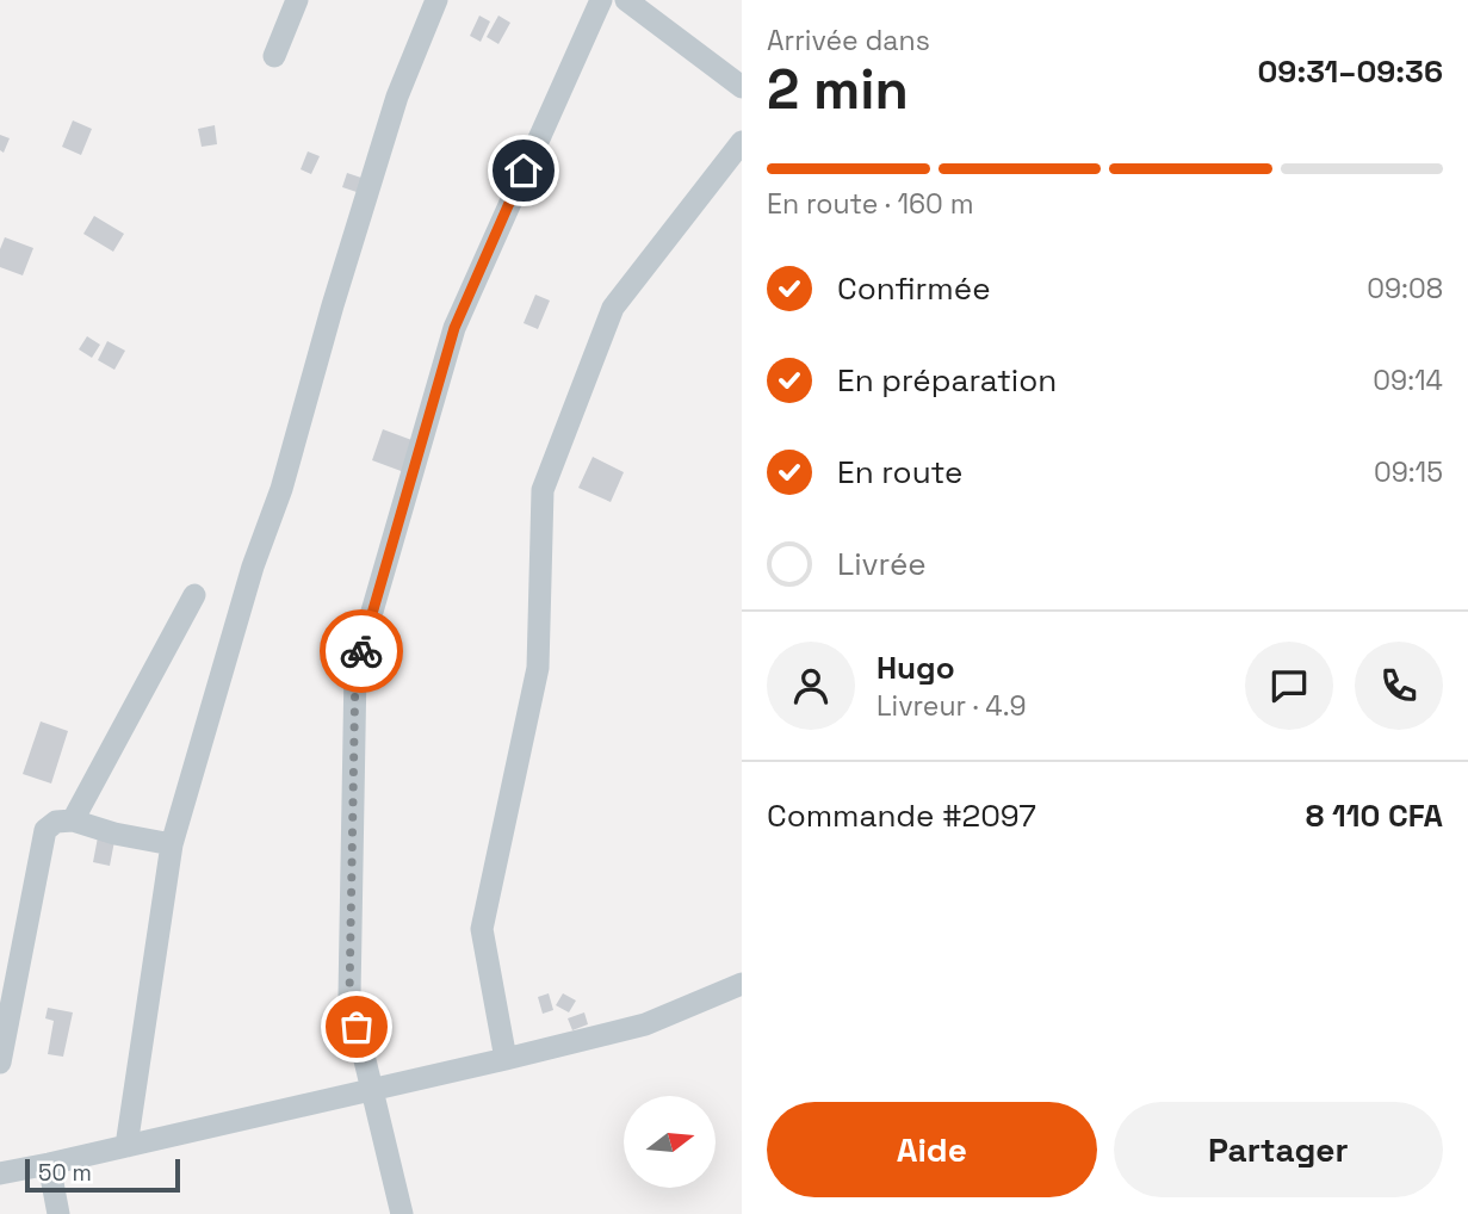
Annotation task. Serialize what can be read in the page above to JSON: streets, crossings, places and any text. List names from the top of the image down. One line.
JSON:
{"scale_bar":"50 m","north":"right","page":{"heading":["2 min","Arrivée dans","09:31–09:36"],"panel":["Hugo","Livreur · 4.9","Commande #2097","8 110 CFA"],"bar":"En route · 160 m","list":[["Confirmée","09:08"],["En préparation","09:14"],["En route","09:15"],"Livrée"],"buttons":["Aide","Partager"],"scale":"50 m"}}
